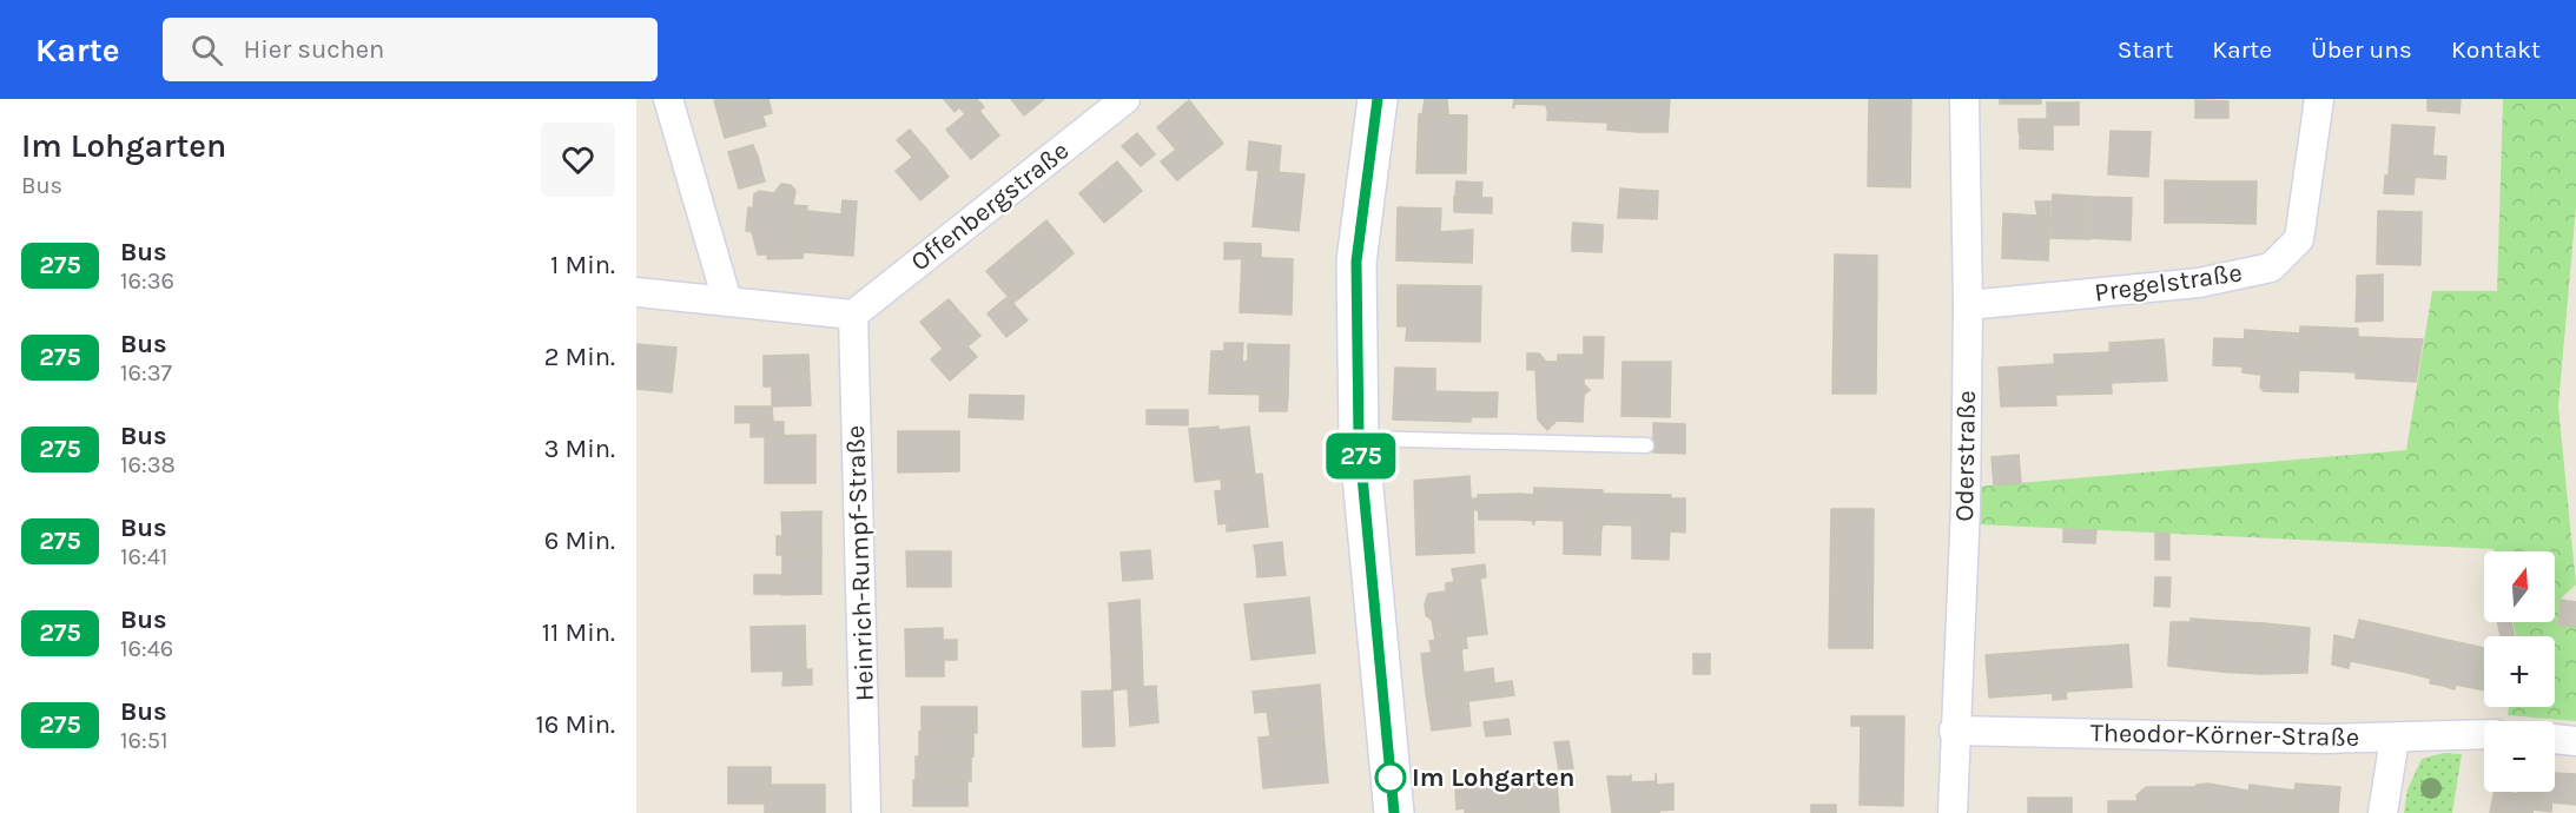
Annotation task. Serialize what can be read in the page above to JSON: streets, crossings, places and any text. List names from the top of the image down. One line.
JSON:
{"streets":{"street":["Offenbergstraße","Pregelstraße","Oderstraße","Heinrich-Rumpf-Straße","Theodor-Körner-Straße"]},"crossings":[["Offenbergstraße","Heinrich-Rumpf-Straße"],["Pregelstraße","Oderstraße"],["Oderstraße","Theodor-Körner-Straße"]],"places":["Im Lohgarten"],"lines":["bus line 275"],"north":"top","page":{"header":"Karte","search":"Hier suchen","nav":["Start","Karte","Über uns","Kontakt"],"heading":["Im Lohgarten","Bus"],"on_map":"275","list":[{"mark":"275","name":"Bus","note":"16:36","value":"1 Min."},{"mark":"275","name":"Bus","note":"16:37","value":"2 Min."},{"mark":"275","name":"Bus","note":"16:38","value":"3 Min."},{"mark":"275","name":"Bus","note":"16:41","value":"6 Min."},{"mark":"275","name":"Bus","note":"16:46","value":"11 Min."},{"mark":"275","name":"Bus","note":"16:51","value":"16 Min."}],"map_buttons":["+","−"]}}
